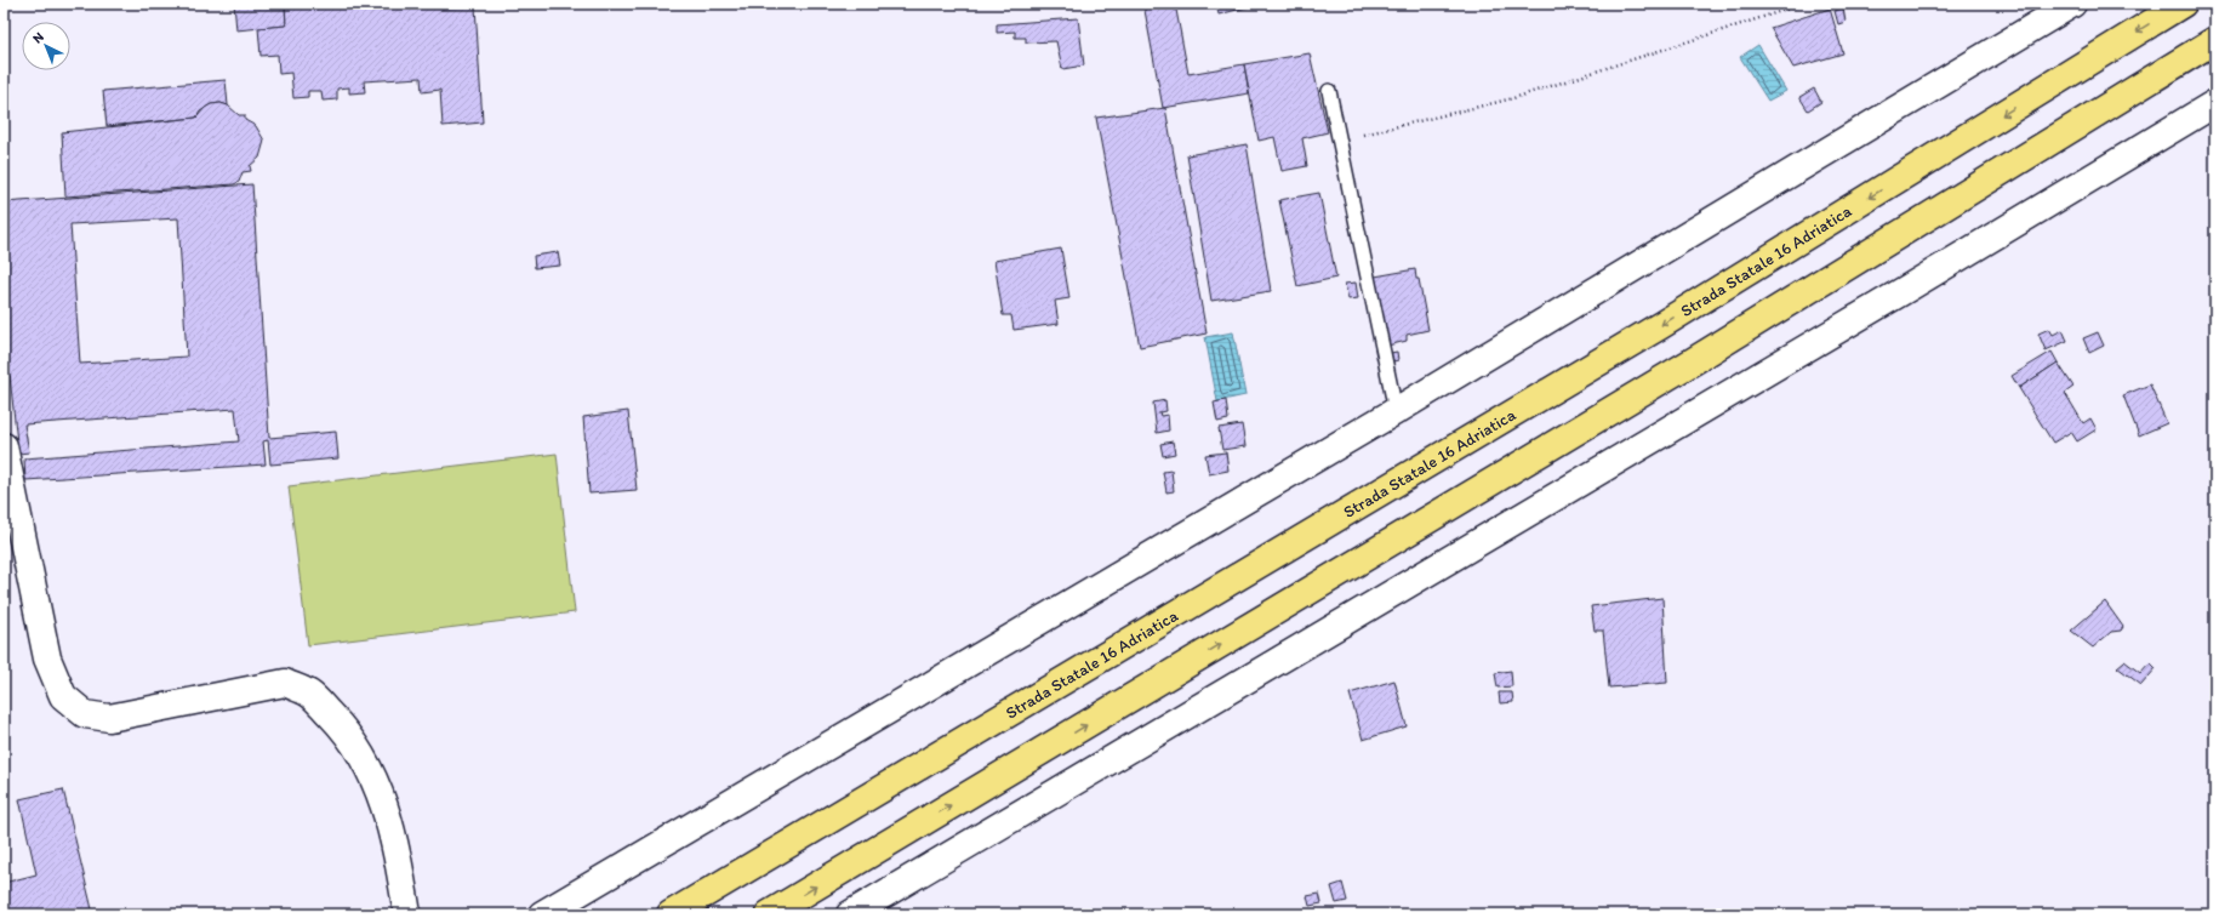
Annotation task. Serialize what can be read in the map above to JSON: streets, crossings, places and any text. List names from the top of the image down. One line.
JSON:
{"streets":{"highway":["Strada Statale 16 Adriatica"]},"north":"top left"}
